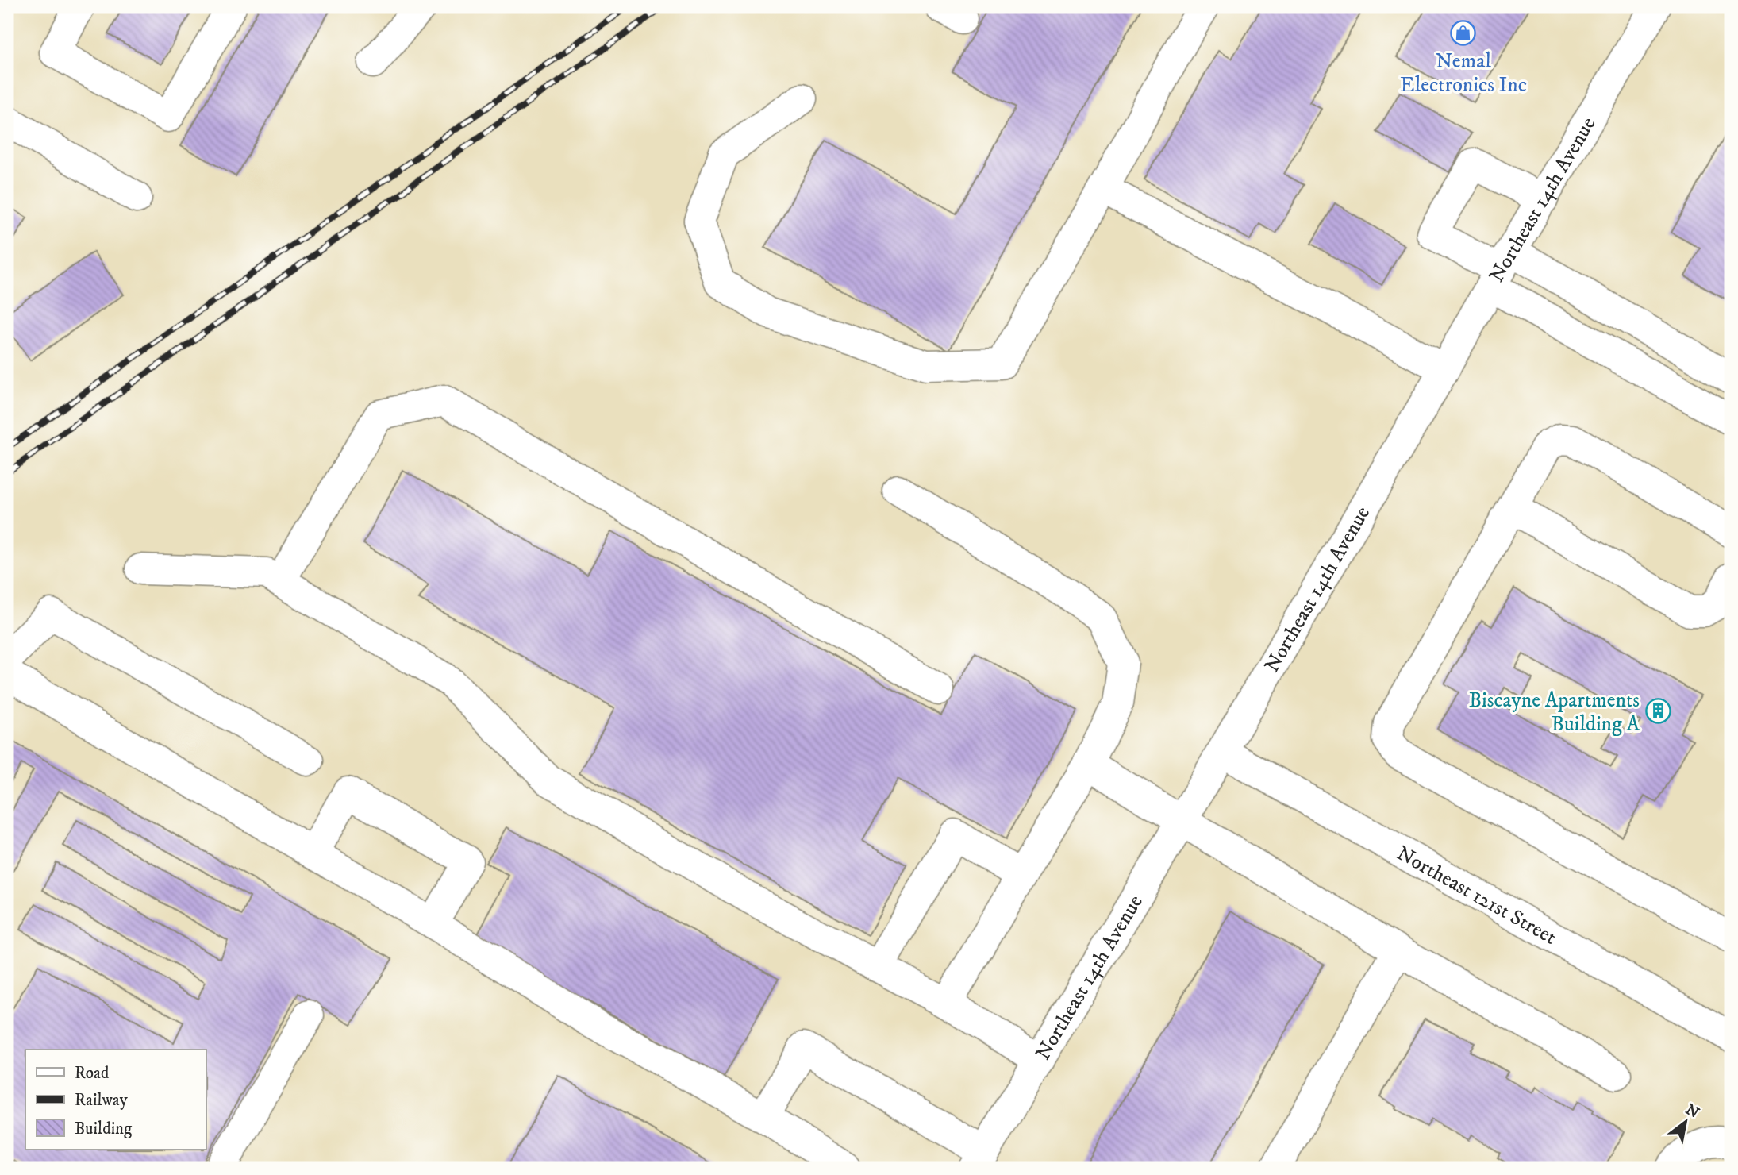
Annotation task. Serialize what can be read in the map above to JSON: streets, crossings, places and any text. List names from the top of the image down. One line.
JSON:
{"streets":{"street":["Northeast 14th Avenue","Northeast 121st Street"]},"crossings":[["Northeast 14th Avenue","Northeast 121st Street"]],"places":{"shop":["Nemal Electronics Inc"],"building":["Biscayne Apartments Building A"]},"legend":["Road","Railway","Building"],"north":"top right"}
